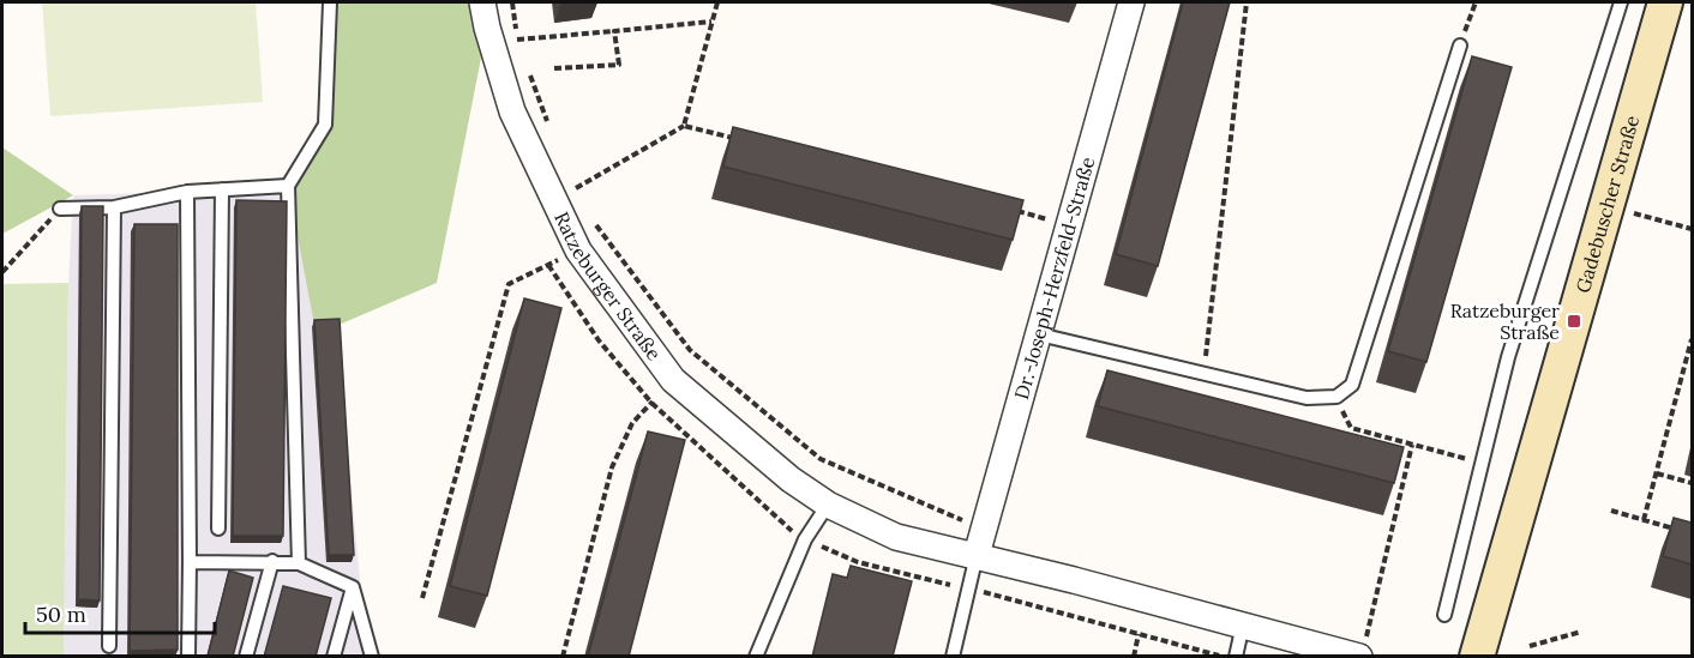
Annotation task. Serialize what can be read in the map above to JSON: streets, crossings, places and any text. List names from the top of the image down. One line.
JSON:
{"streets":{"street":["Gadebuscher Straße","Dr.-Joseph-Herzfeld-Straße","Ratzeburger Straße"]},"crossings":[["Dr.-Joseph-Herzfeld-Straße","Ratzeburger Straße"]],"places":{"transit":["Ratzeburger Straße"]},"scale_bar":"50 m"}
